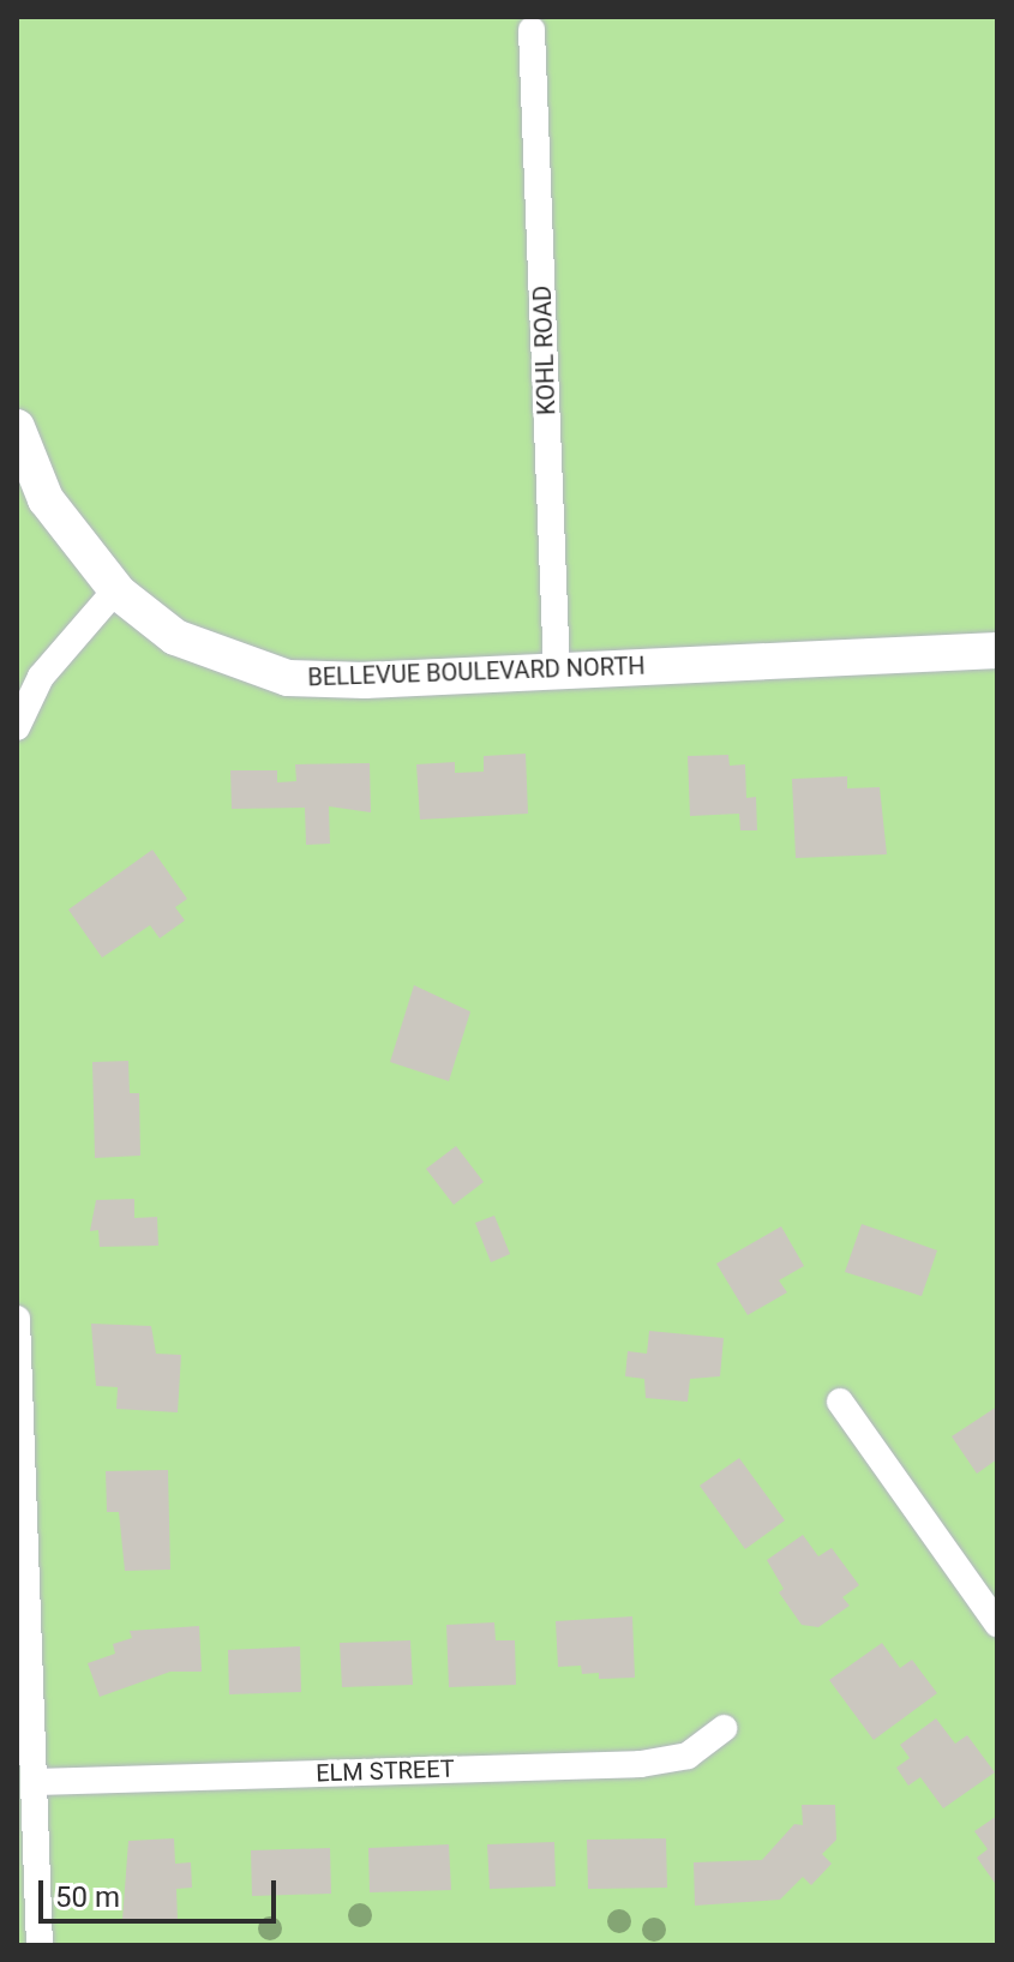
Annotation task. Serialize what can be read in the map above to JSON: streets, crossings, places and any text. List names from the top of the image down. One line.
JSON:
{"streets":{"main road":["BELLEVUE BOULEVARD NORTH"],"street":["KOHL ROAD","ELM STREET"]},"crossings":[["KOHL ROAD","BELLEVUE BOULEVARD NORTH"]],"scale_bar":"50 m"}
